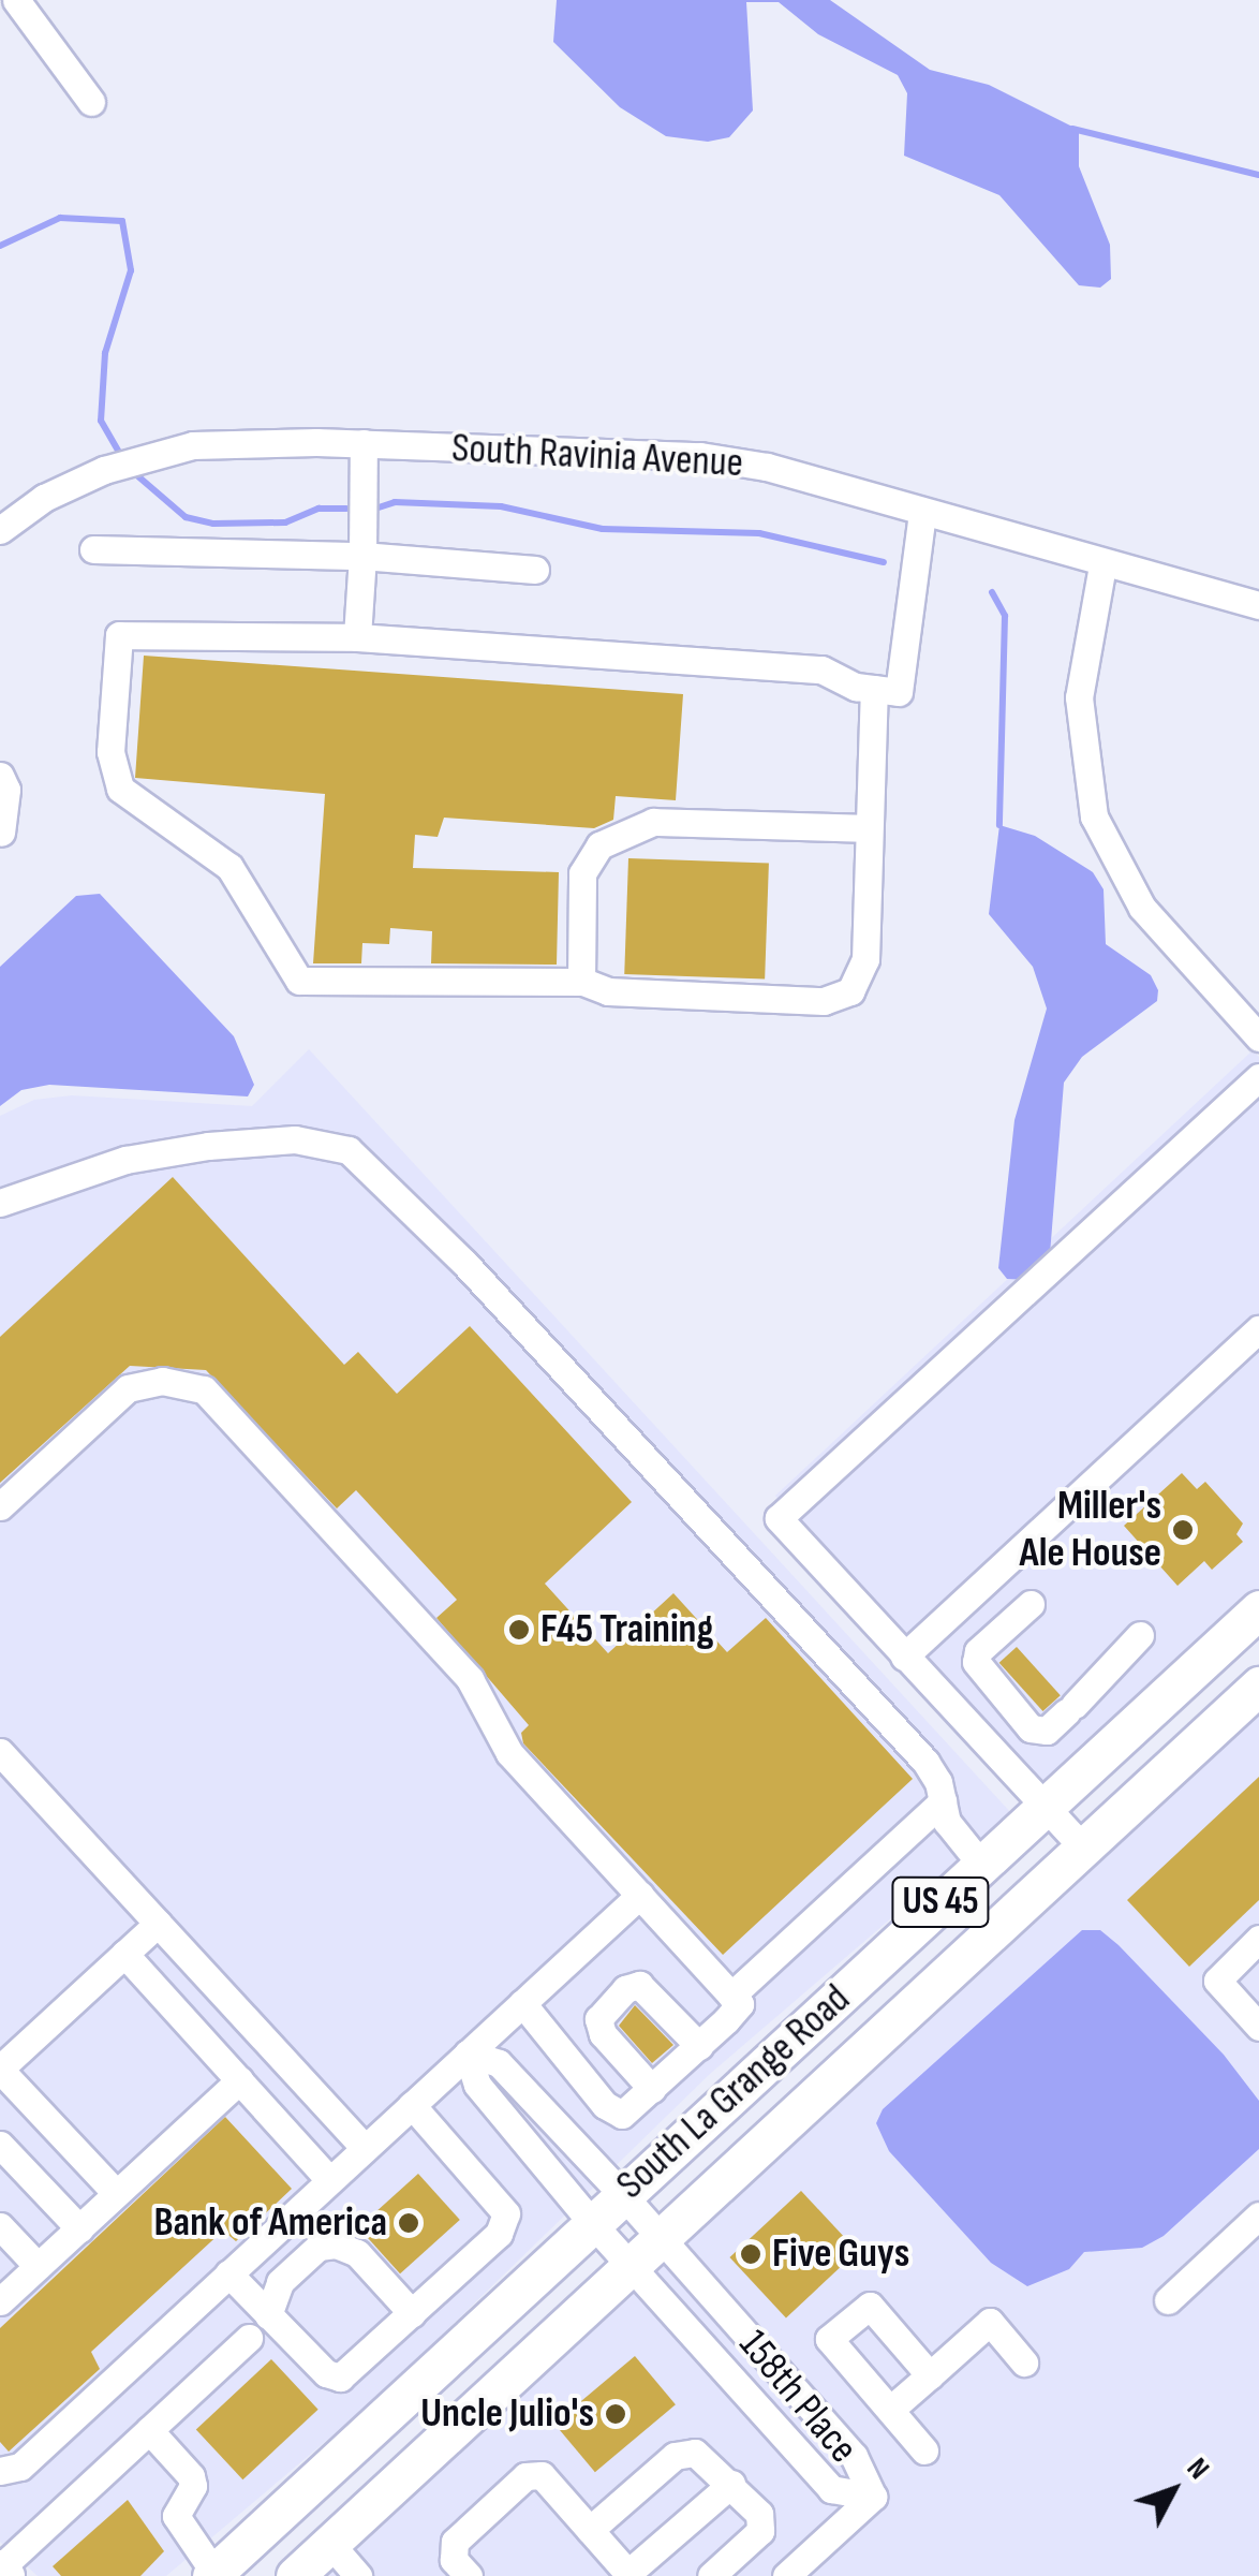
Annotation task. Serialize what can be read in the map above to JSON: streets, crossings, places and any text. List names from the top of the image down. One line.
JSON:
{"streets":{"highway":["US 45","South La Grange Road"],"street":["South Ravinia Avenue","158th Place"]},"crossings":[["South La Grange Road","158th Place"]],"places":["Miller's Ale House","F45 Training","Bank of America","Five Guys","Uncle Julio's"],"north":"top right"}
